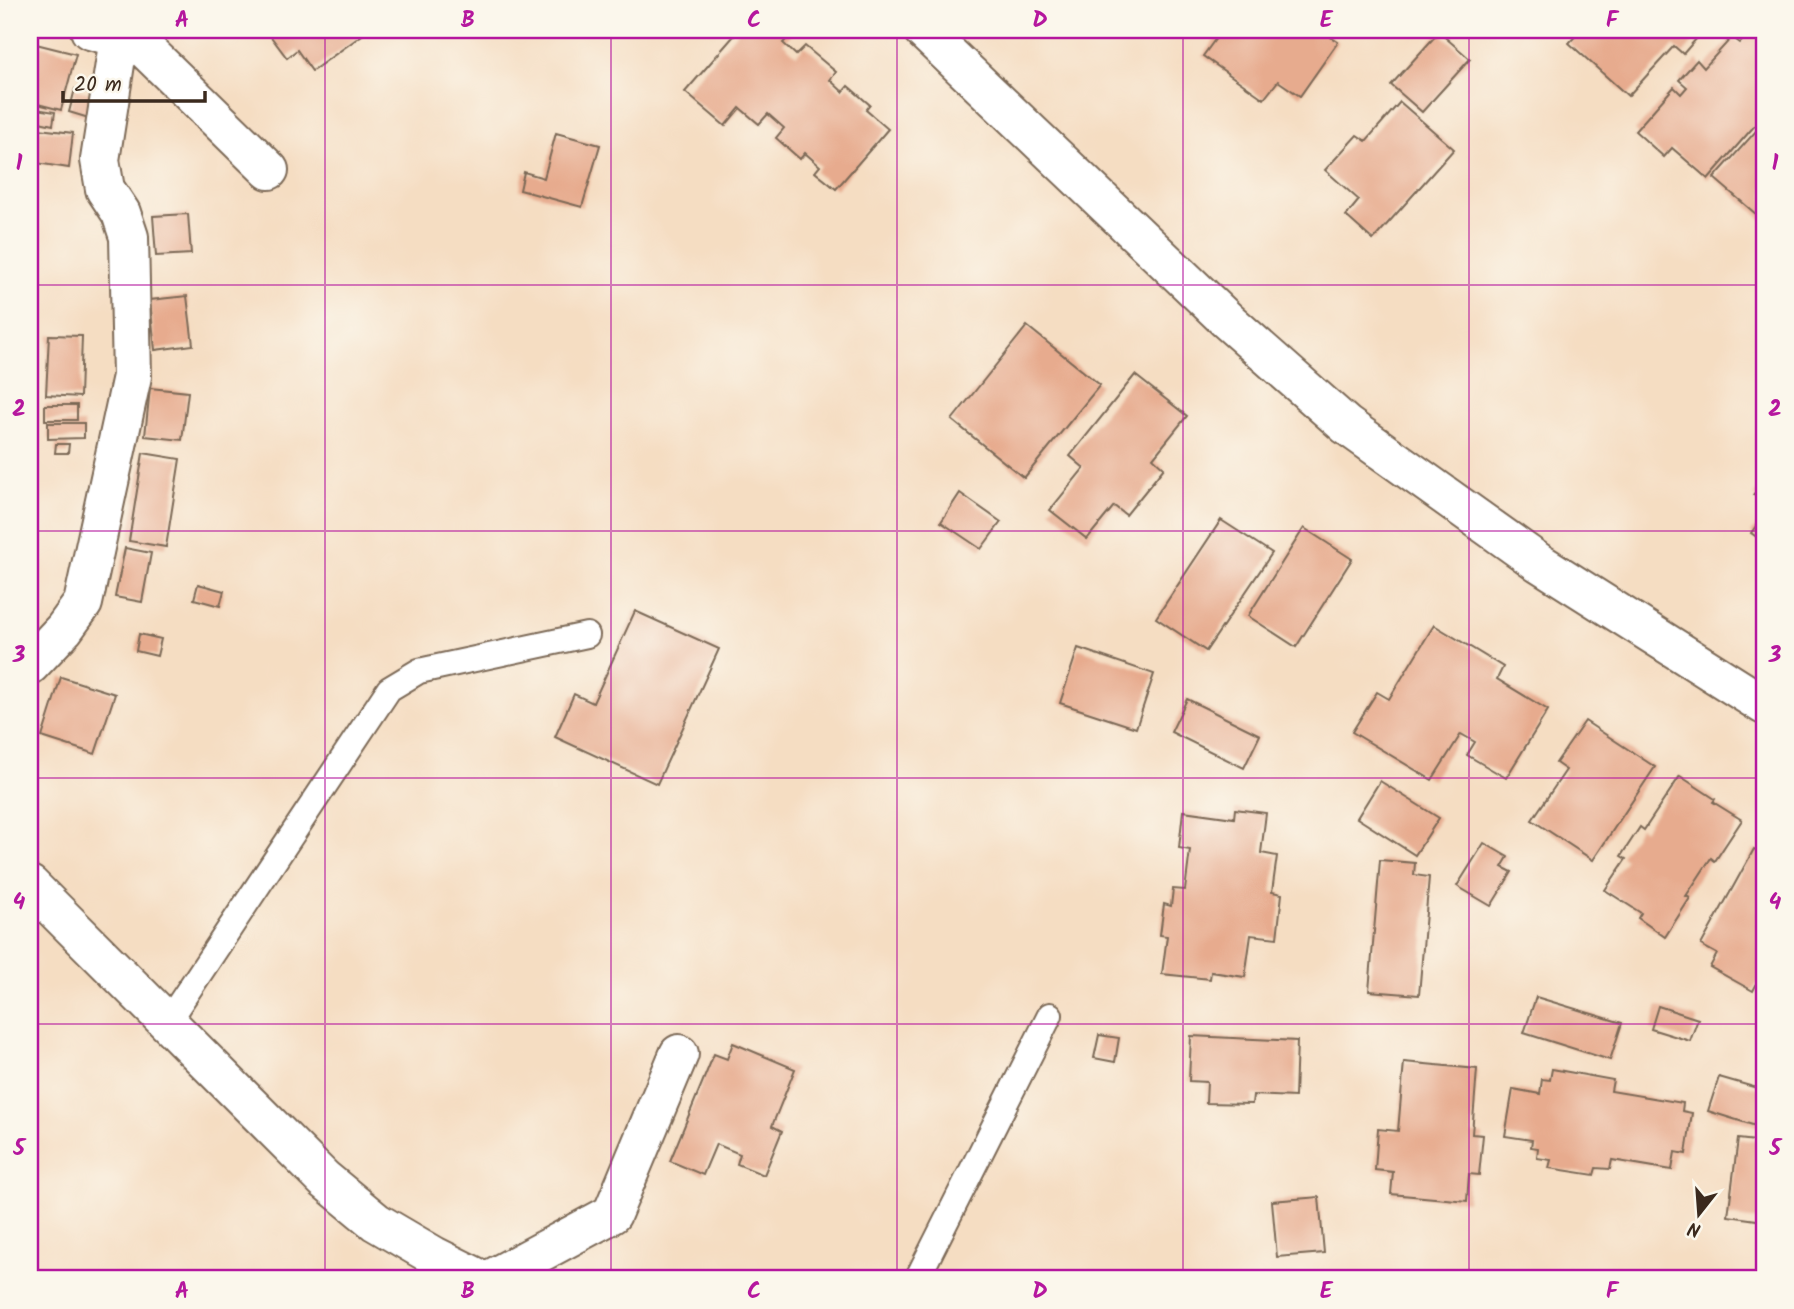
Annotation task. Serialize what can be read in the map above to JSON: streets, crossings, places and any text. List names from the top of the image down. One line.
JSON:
{"scale_bar":"20 m","north":"bottom","grid":{"columns":["A","B","C","D","E","F"],"rows":["1","2","3","4","5"]}}
